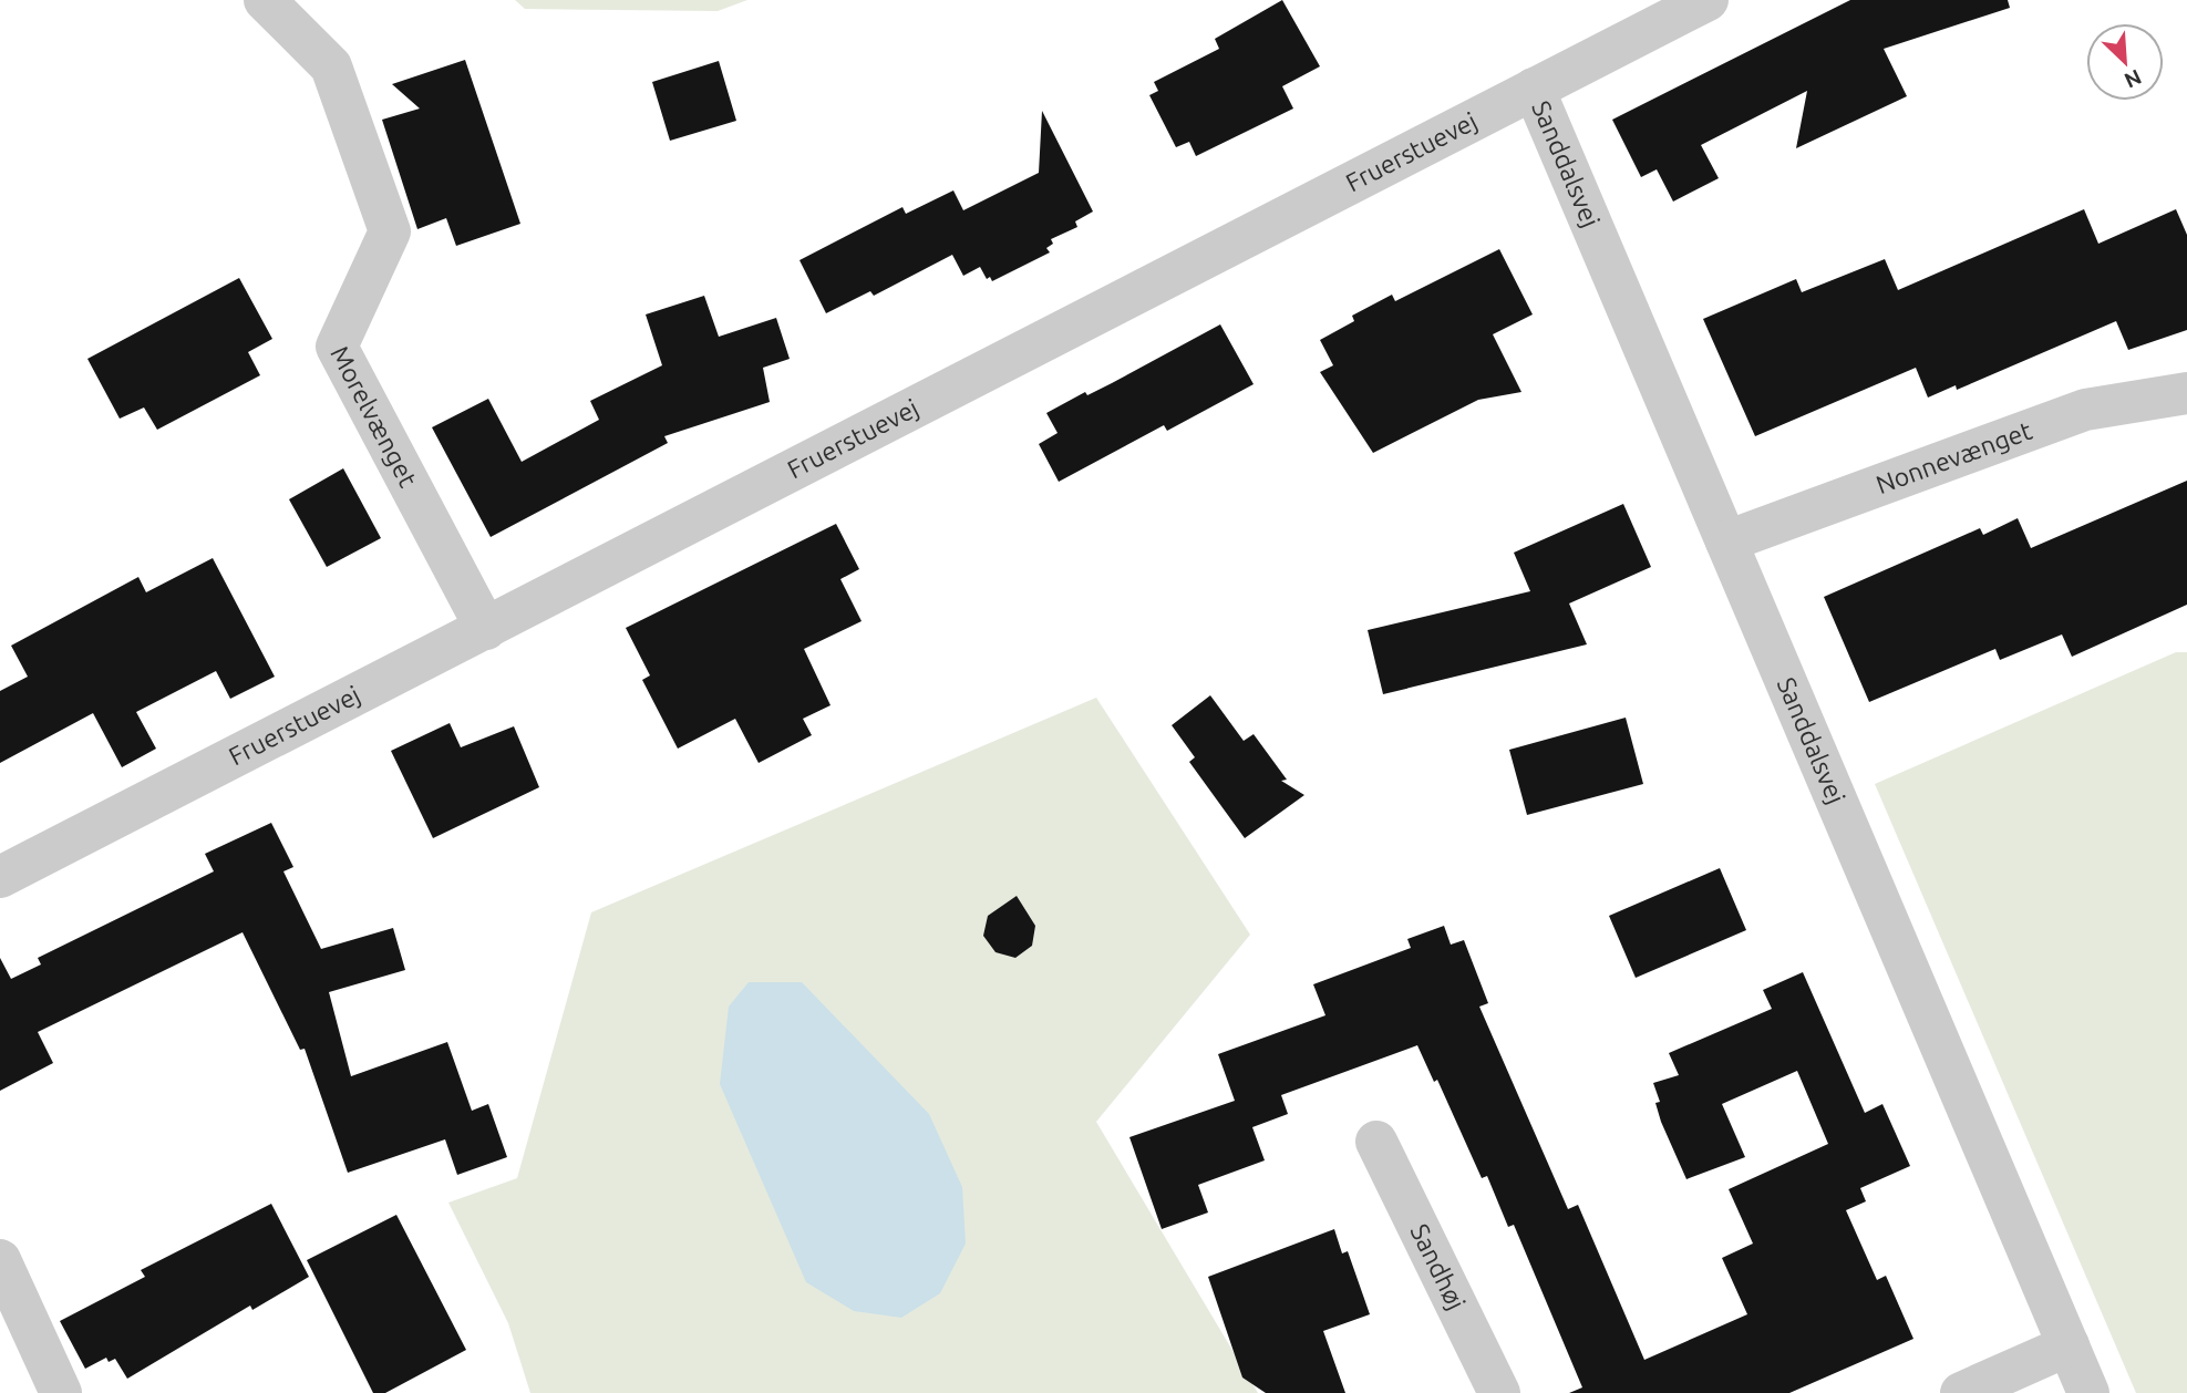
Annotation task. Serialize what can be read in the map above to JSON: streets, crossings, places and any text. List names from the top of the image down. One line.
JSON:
{"streets":{"street":["Fruerstuevej","Sanddalsvej","Morelvænget","Nonnevænget","Sandhøj"]},"crossings":[["Fruerstuevej","Sanddalsvej"],["Fruerstuevej","Morelvænget"],["Sanddalsvej","Nonnevænget"]],"north":"bottom right"}
